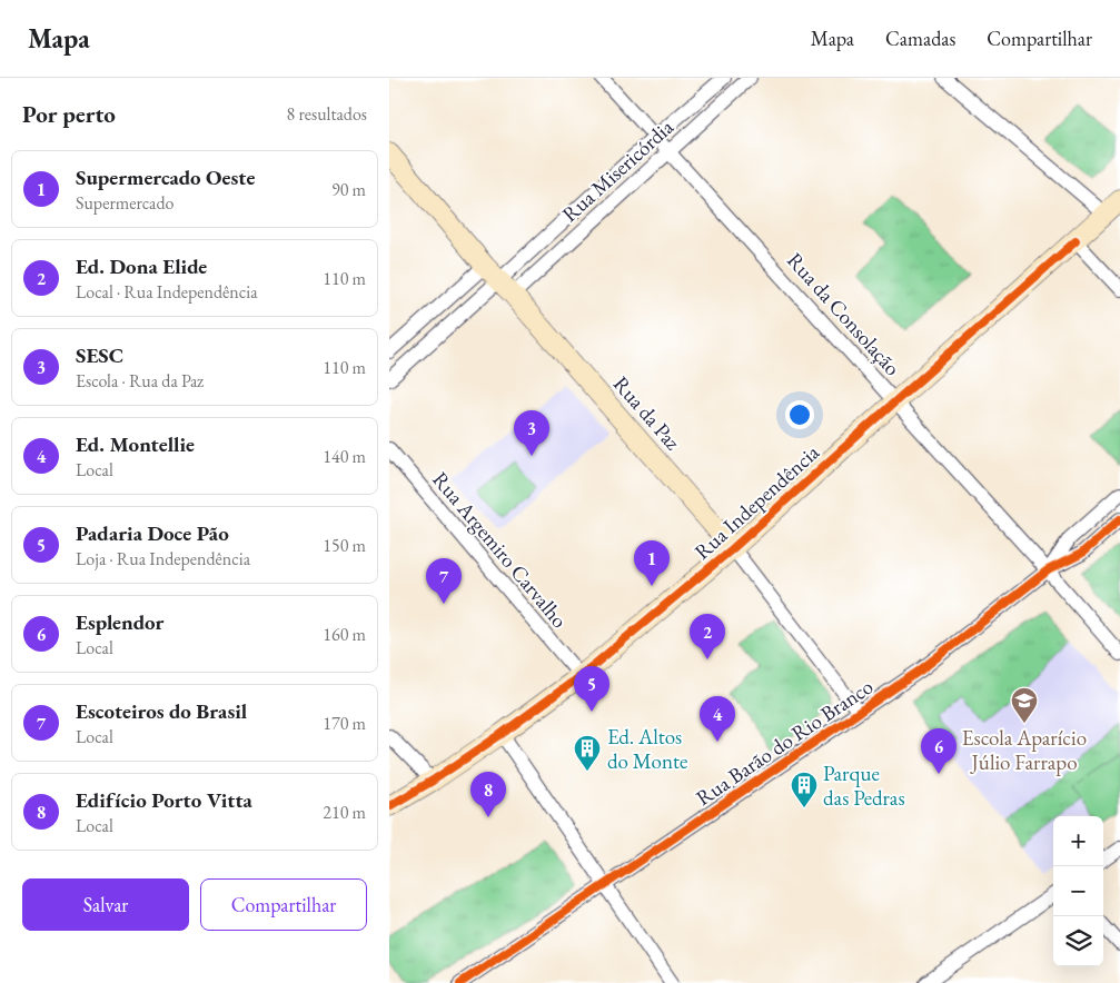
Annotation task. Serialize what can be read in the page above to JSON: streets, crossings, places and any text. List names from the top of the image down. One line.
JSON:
{"streets":{"street":["Rua Misericórdia","Rua da Consolação","Rua da Paz","Rua Independência","Rua Argemiro Carvalho","Rua Barão do Rio Branco"]},"crossings":[["Rua Misericórdia","Rua da Consolação"],["Rua Misericórdia","Rua da Paz"],["Rua da Consolação","Rua Independência"],["Rua da Consolação","Rua Barão do Rio Branco"],["Rua da Paz","Rua Independência"],["Rua da Paz","Rua Barão do Rio Branco"],["Rua Independência","Rua Argemiro Carvalho"]],"places":{"school or university":["Escola Aparício Júlio Farrapo"],"building":["Ed. Altos do Monte","Parque das Pedras"]},"page":{"header":"Mapa","nav":["Mapa","Camadas","Compartilhar"],"heading":["Por perto","8 resultados"],"list":[{"mark":"1","name":"Supermercado Oeste","note":"Supermercado","value":"90 m"},{"mark":"2","name":"Ed. Dona Elide","note":"Local · Rua Independência","value":"110 m"},{"mark":"3","name":"SESC","note":"Escola · Rua da Paz","value":"110 m"},{"mark":"4","name":"Ed. Montellie","note":"Local","value":"140 m"},{"mark":"5","name":"Padaria Doce Pão","note":"Loja · Rua Independência","value":"150 m"},{"mark":"6","name":"Esplendor","note":"Local","value":"160 m"},{"mark":"7","name":"Escoteiros do Brasil","note":"Local","value":"170 m"},{"mark":"8","name":"Edifício Porto Vitta","note":"Local","value":"210 m"}],"pins":["3","1","7","2","5","4","6","8"],"map_buttons":["+","−"],"buttons":["Salvar","Compartilhar"]}}
